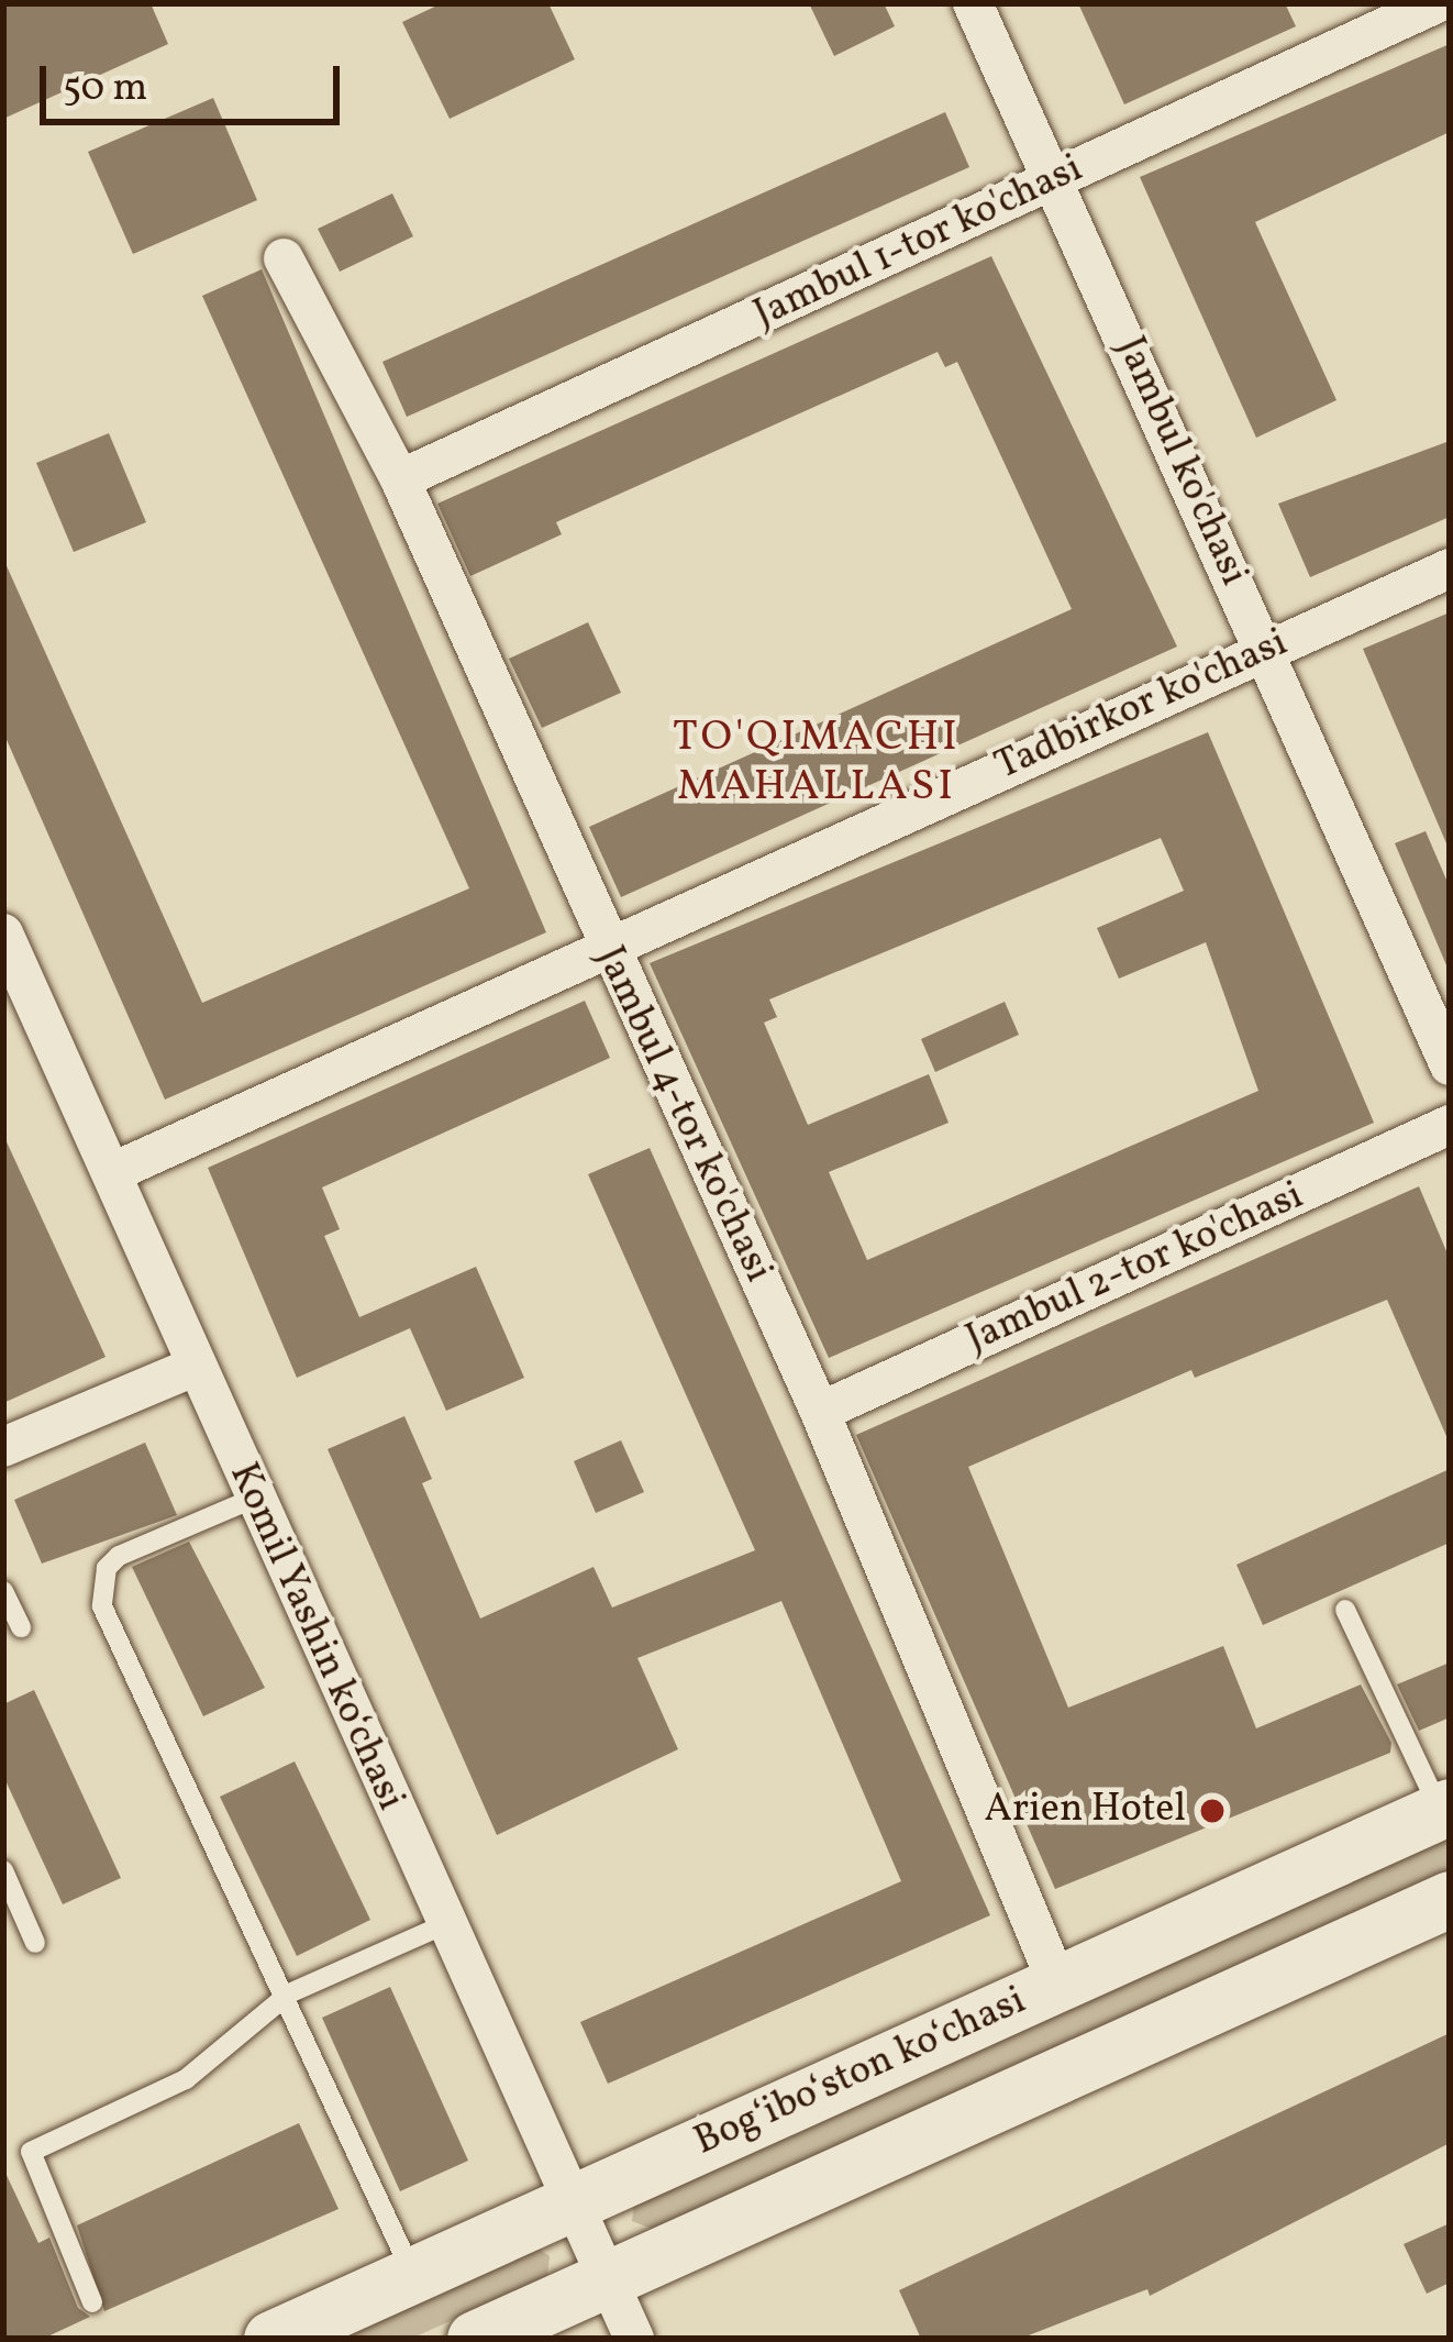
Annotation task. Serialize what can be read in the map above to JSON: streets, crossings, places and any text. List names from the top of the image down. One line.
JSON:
{"streets":{"street":["Jambul 1-tor ko'chasi","Jambul ko'chasi","Tadbirkor ko'chasi","Jambul 4-tor ko'chasi","Jambul 2-tor ko'chasi","Komil Yashin koʻchasi","Bogʻiboʻston koʻchasi"]},"crossings":[["Jambul 1-tor ko'chasi","Jambul ko'chasi"],["Jambul 1-tor ko'chasi","Jambul 4-tor ko'chasi"],["Jambul ko'chasi","Tadbirkor ko'chasi"],["Tadbirkor ko'chasi","Jambul 4-tor ko'chasi"],["Tadbirkor ko'chasi","Komil Yashin koʻchasi"],["Jambul 4-tor ko'chasi","Jambul 2-tor ko'chasi"],["Jambul 4-tor ko'chasi","Bogʻiboʻston koʻchasi"],["Komil Yashin koʻchasi","Bogʻiboʻston koʻchasi"]],"districts":["TO'QIMACHI MAHALLASI"],"places":["Arien Hotel"],"scale_bar":"50 m"}
